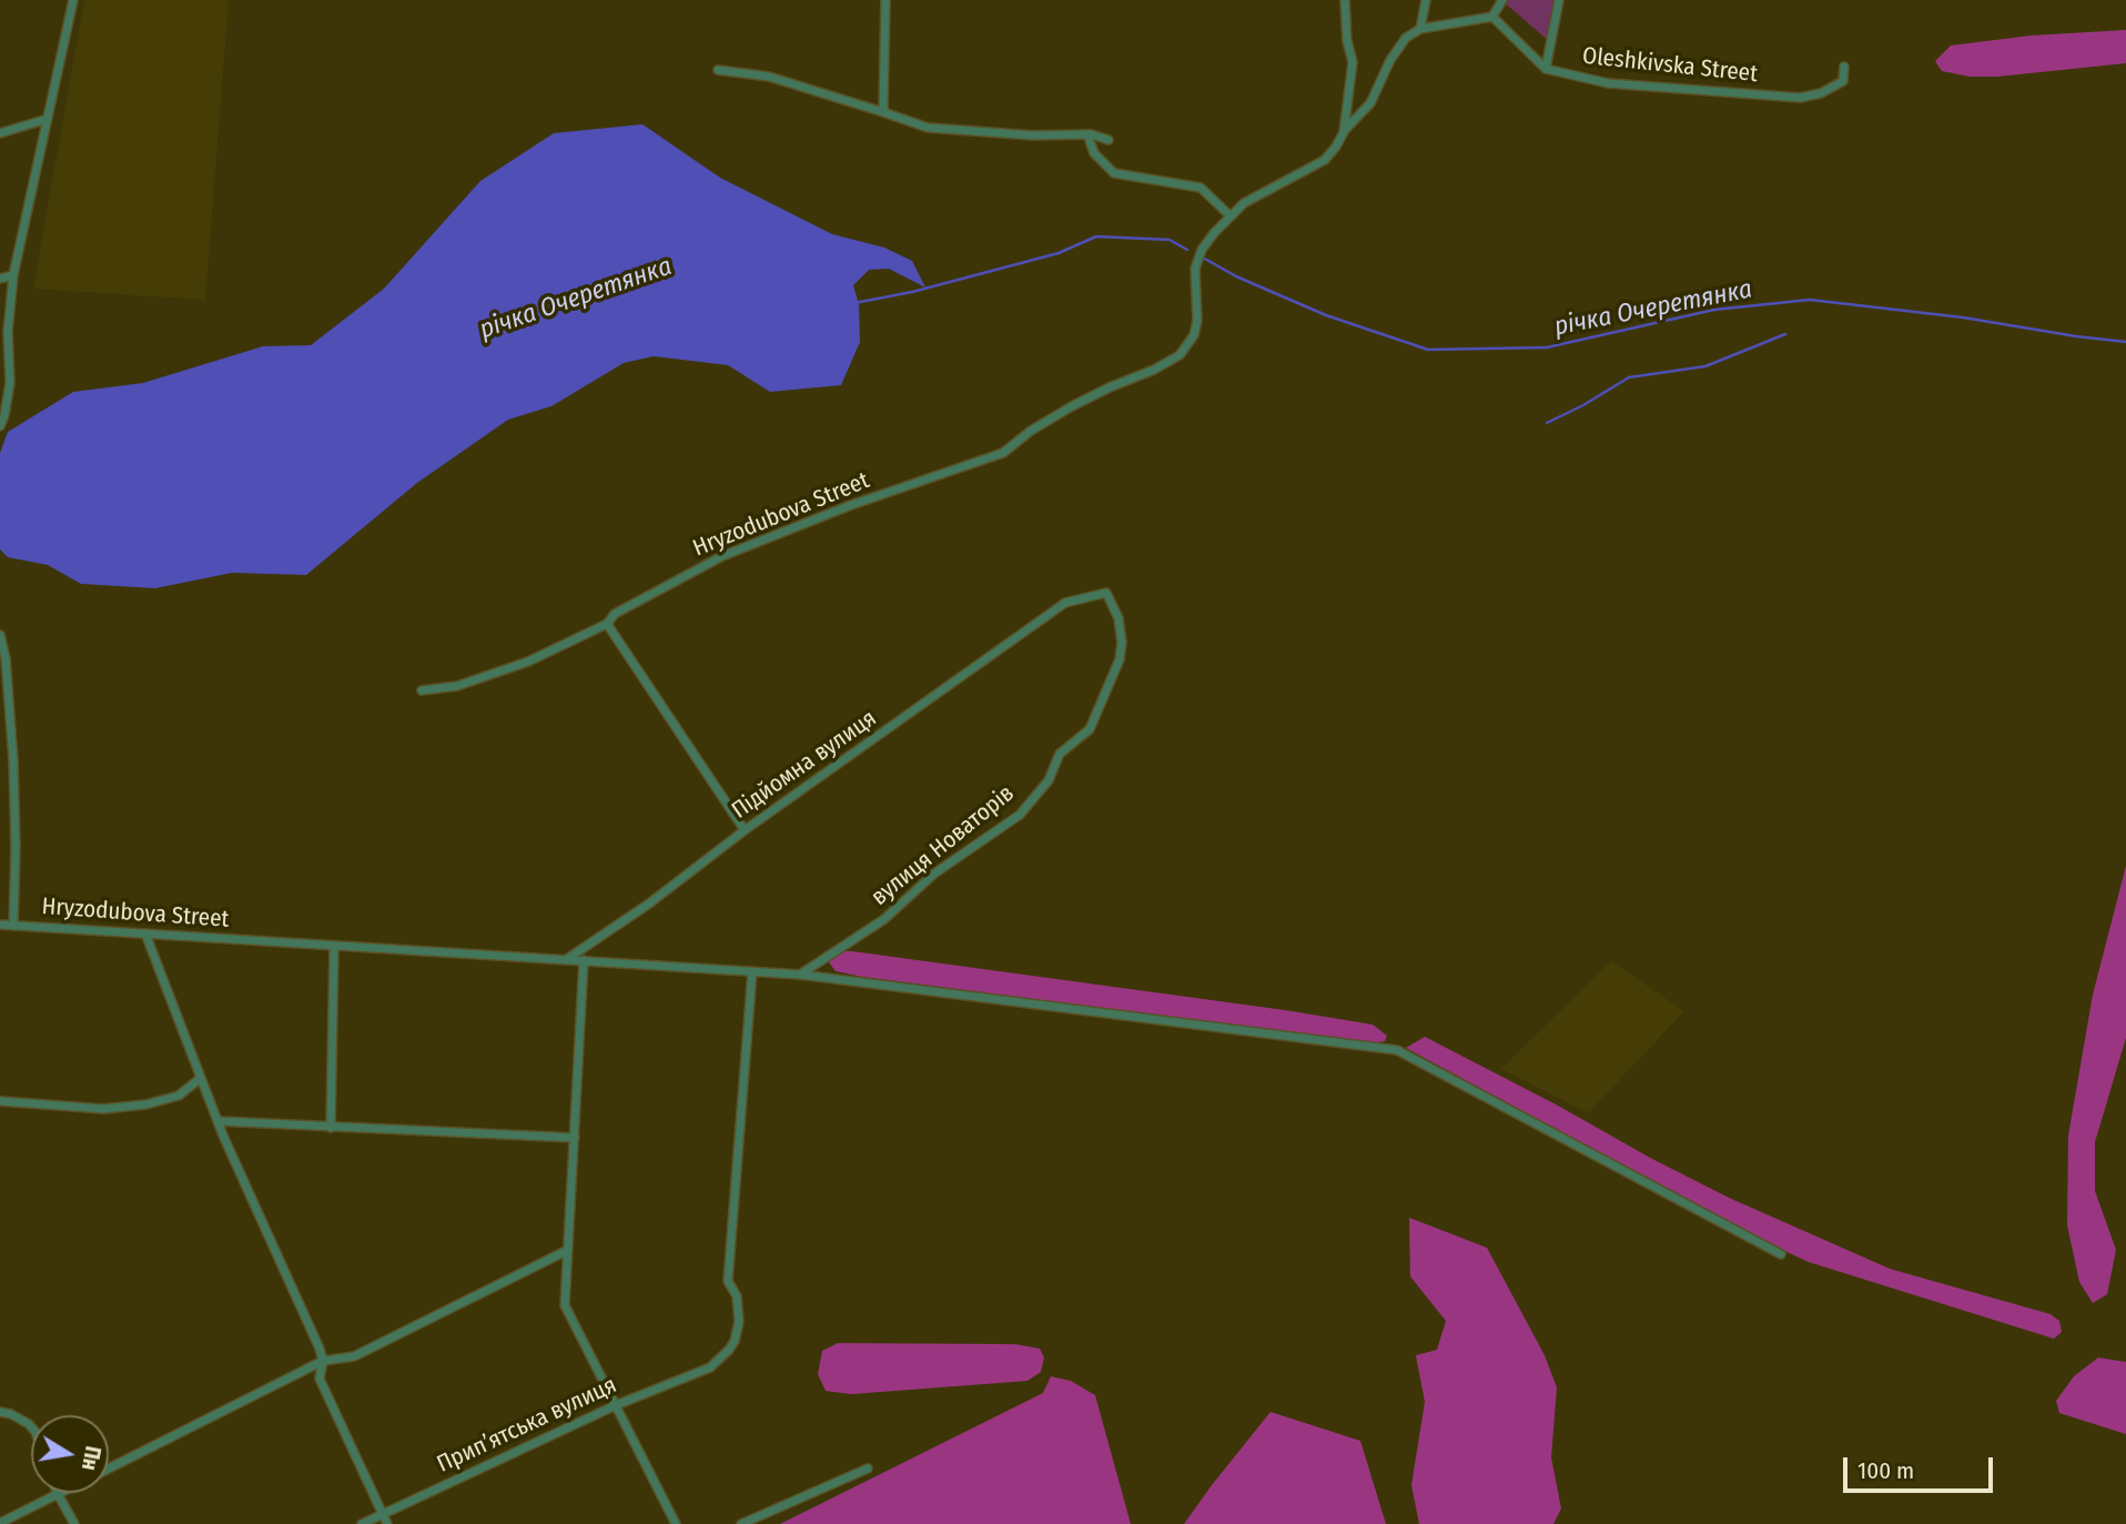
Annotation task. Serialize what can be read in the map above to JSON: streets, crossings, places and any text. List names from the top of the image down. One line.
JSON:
{"streets":{"street":["Oleshkivska Street","Hryzodubova Street","Підйомна вулиця","вулиця Новаторів","Прип’ятська вулиця"]},"crossings":[["Hryzodubova Street","Підйомна вулиця"],["Hryzodubova Street","вулиця Новаторів"],["Hryzodubova Street","Прип’ятська вулиця"],["Підйомна вулиця","вулиця Новаторів"]],"water":["річка Очеретянка"],"scale_bar":"100 m","north":"right"}
